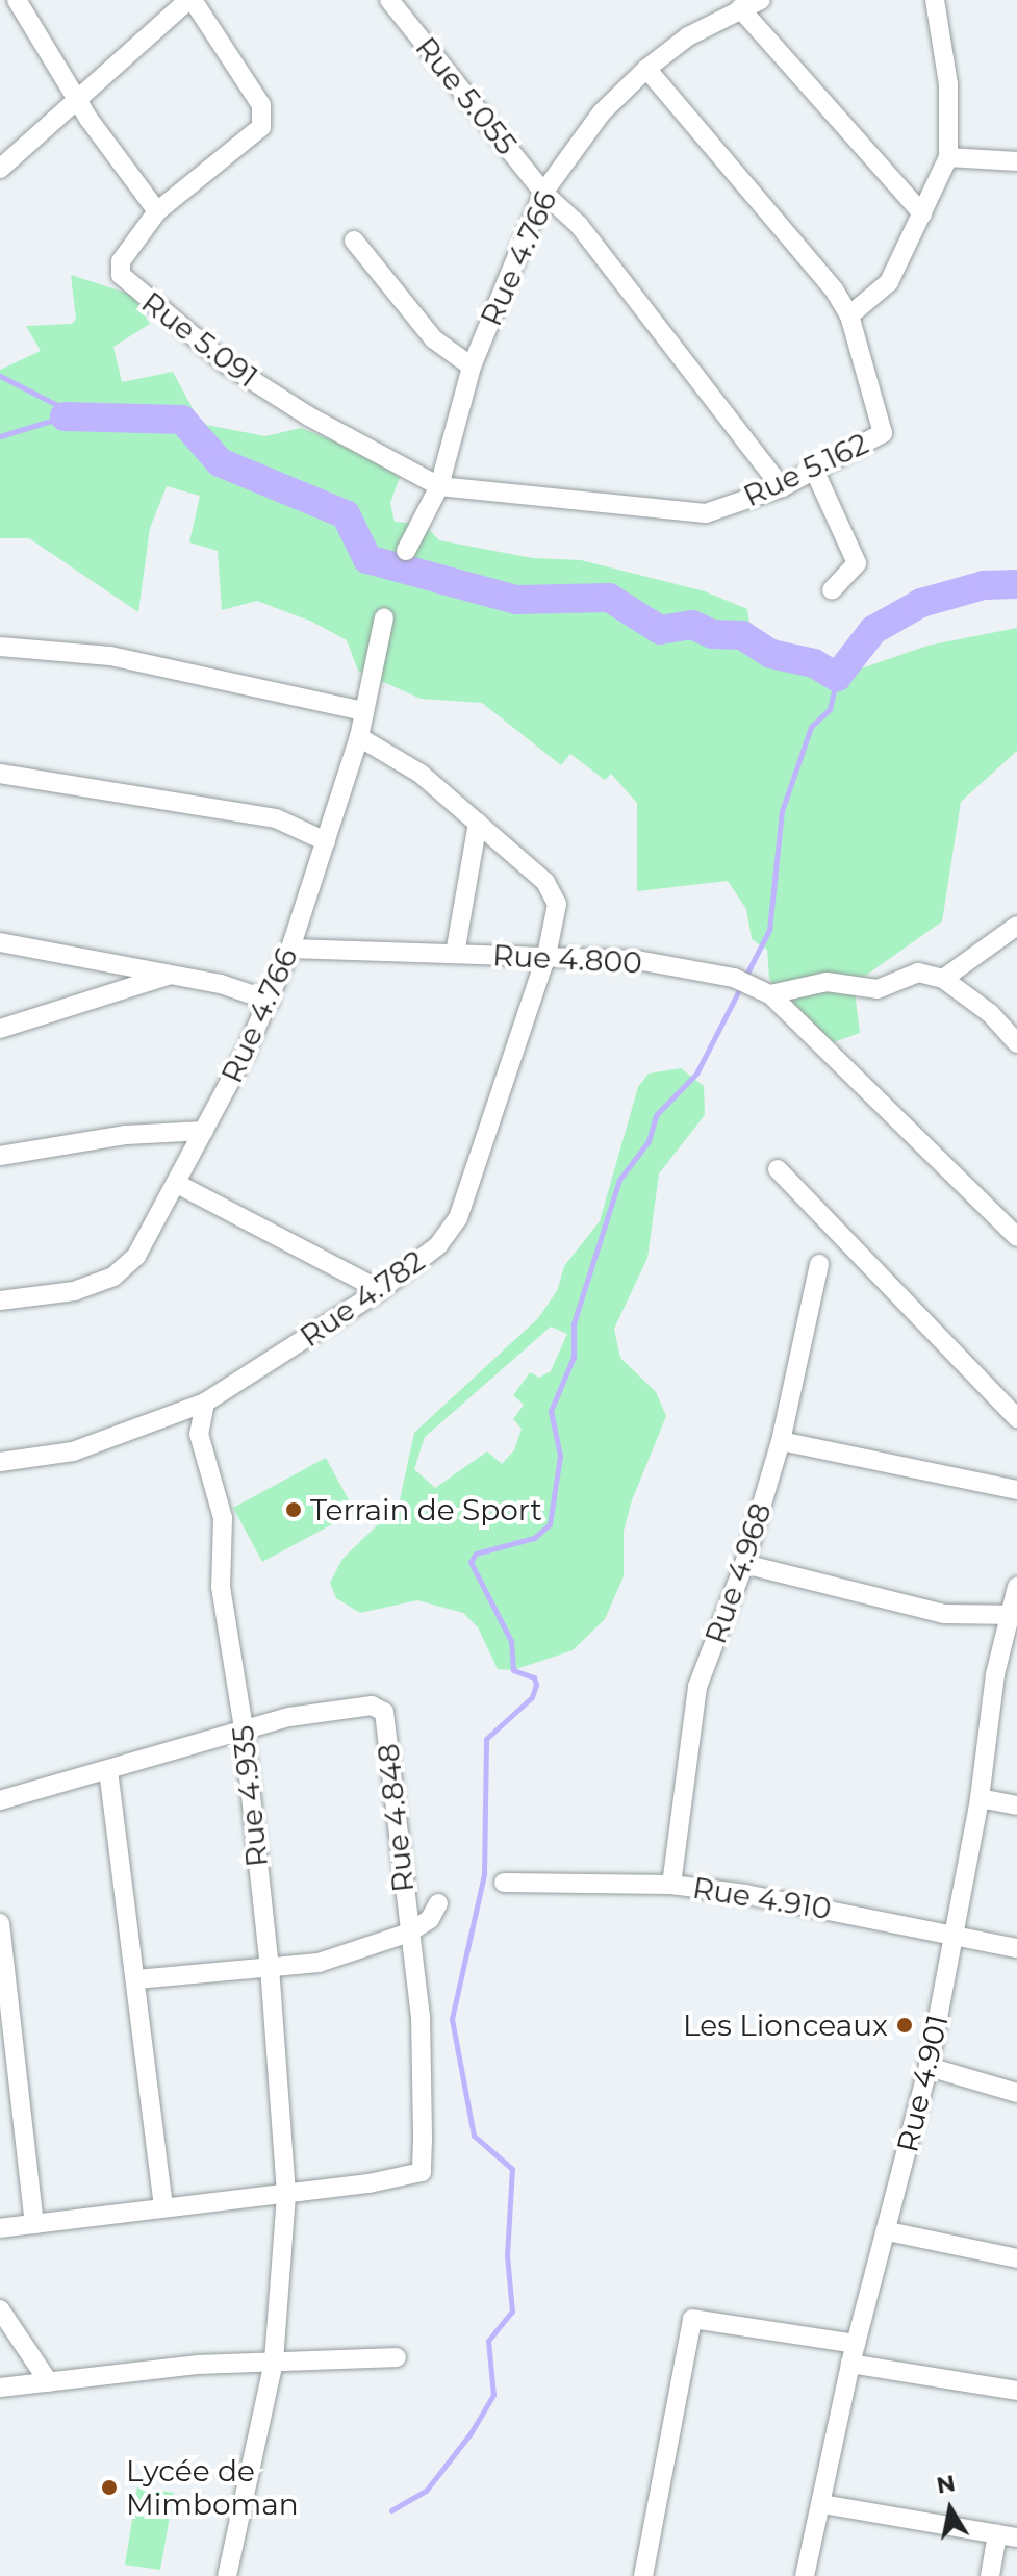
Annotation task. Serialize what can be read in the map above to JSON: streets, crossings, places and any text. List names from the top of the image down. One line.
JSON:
{"streets":{"street":["Rue 5.055","Rue 4.766","Rue 5.091","Rue 5.162","Rue 4.800","Rue 4.782","Rue 4.968","Rue 4.935","Rue 4.848","Rue 4.910","Rue 4.901"]},"crossings":[["Rue 5.055","Rue 4.766"],["Rue 5.055","Rue 5.162"],["Rue 4.766","Rue 5.091"],["Rue 4.766","Rue 5.162"],["Rue 4.766","Rue 4.800"],["Rue 5.091","Rue 5.162"],["Rue 4.800","Rue 4.782"],["Rue 4.782","Rue 4.935"],["Rue 4.968","Rue 4.910"],["Rue 4.935","Rue 4.848"],["Rue 4.910","Rue 4.901"]],"places":["Terrain de Sport","Les Lionceaux","Lycée de Mimboman"],"north":"top"}
